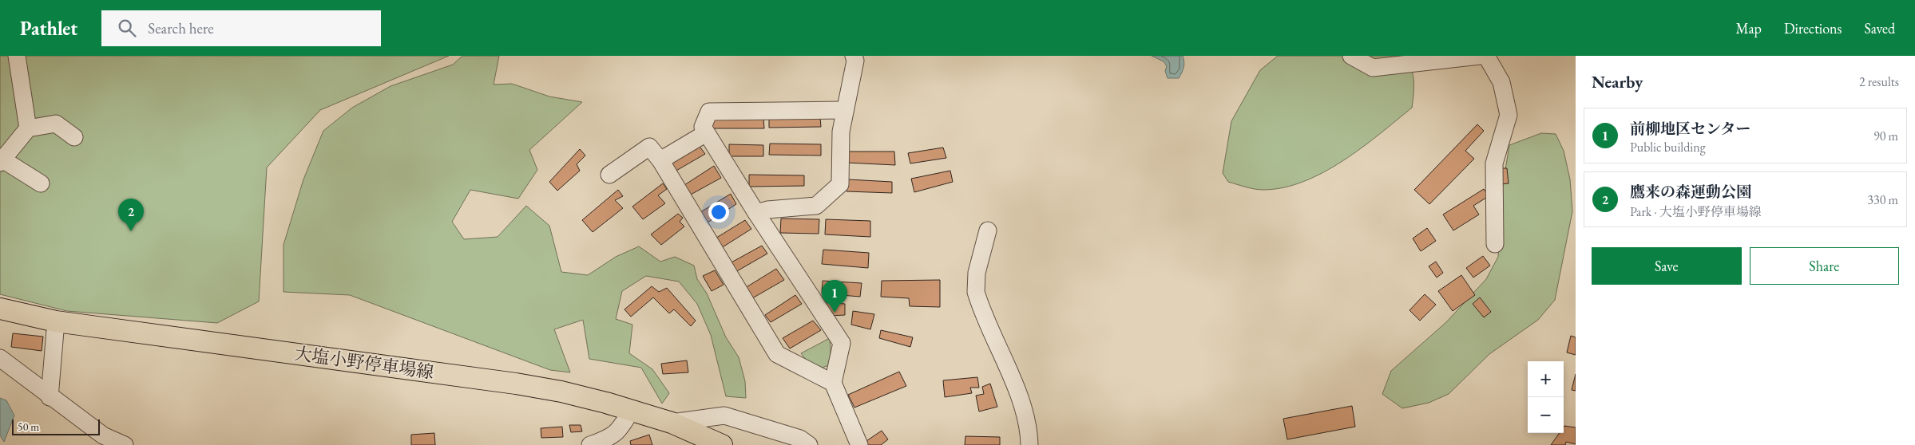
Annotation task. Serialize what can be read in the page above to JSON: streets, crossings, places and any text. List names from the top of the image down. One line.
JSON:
{"streets":{"main road":["大塩小野停車場線"]},"scale_bar":"50 m","page":{"header":"Pathlet","search":"Search here","nav":["Map","Directions","Saved"],"heading":["Nearby","2 results"],"list":[{"mark":"1","name":"前柳地区センター","note":"Public building","value":"90 m"},{"mark":"2","name":"鷹来の森運動公園","note":"Park · 大塩小野停車場線","value":"330 m"}],"pins":["2","1"],"buttons":["Save","Share"],"map_buttons":["+","−"],"scale":"50 m"}}
